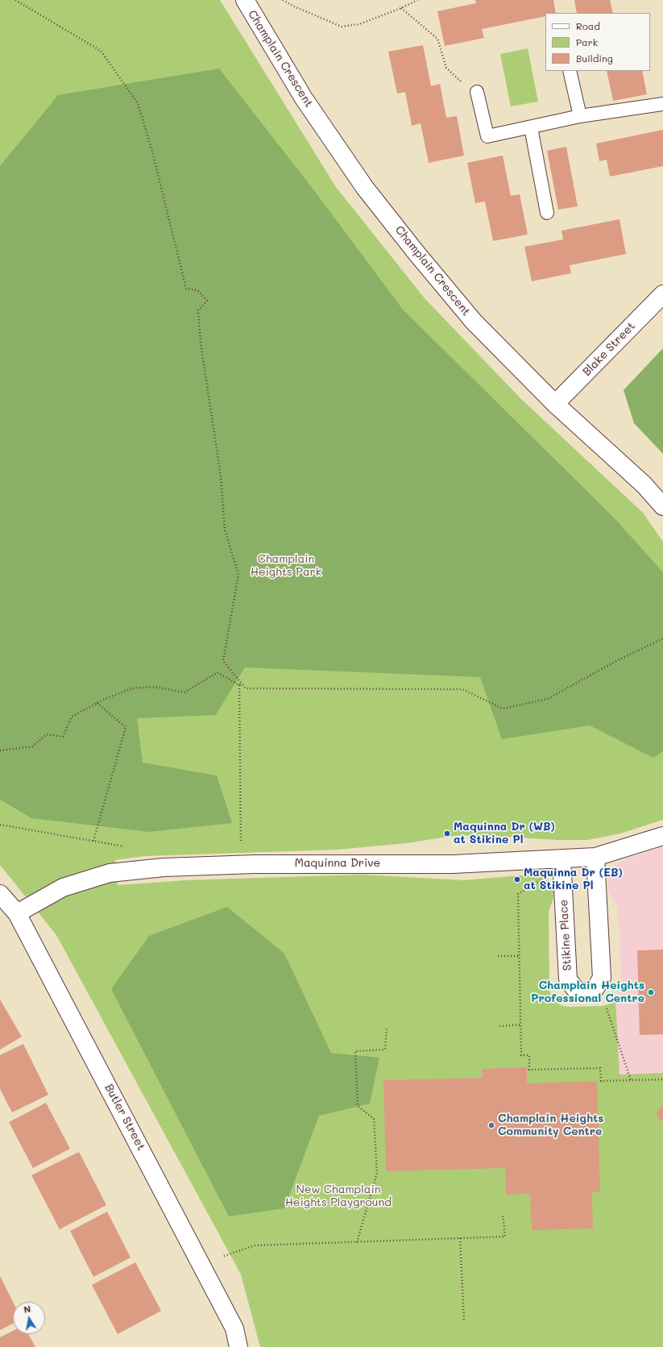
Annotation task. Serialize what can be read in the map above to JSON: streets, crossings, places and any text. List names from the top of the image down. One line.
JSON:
{"streets":{"street":["Champlain Crescent","Blake Street","Maquinna Drive","Stikine Place","Butler Street"]},"crossings":[["Champlain Crescent","Blake Street"],["Maquinna Drive","Stikine Place"],["Maquinna Drive","Butler Street"]],"parks":["Champlain Heights Park","New Champlain Heights Playground"],"places":["Maquinna Dr (WB) at Stikine Pl","Maquinna Dr (EB) at Stikine Pl","Champlain Heights Professional Centre","Champlain Heights Community Centre"],"legend":["Road","Park","Building"],"north":"top"}
